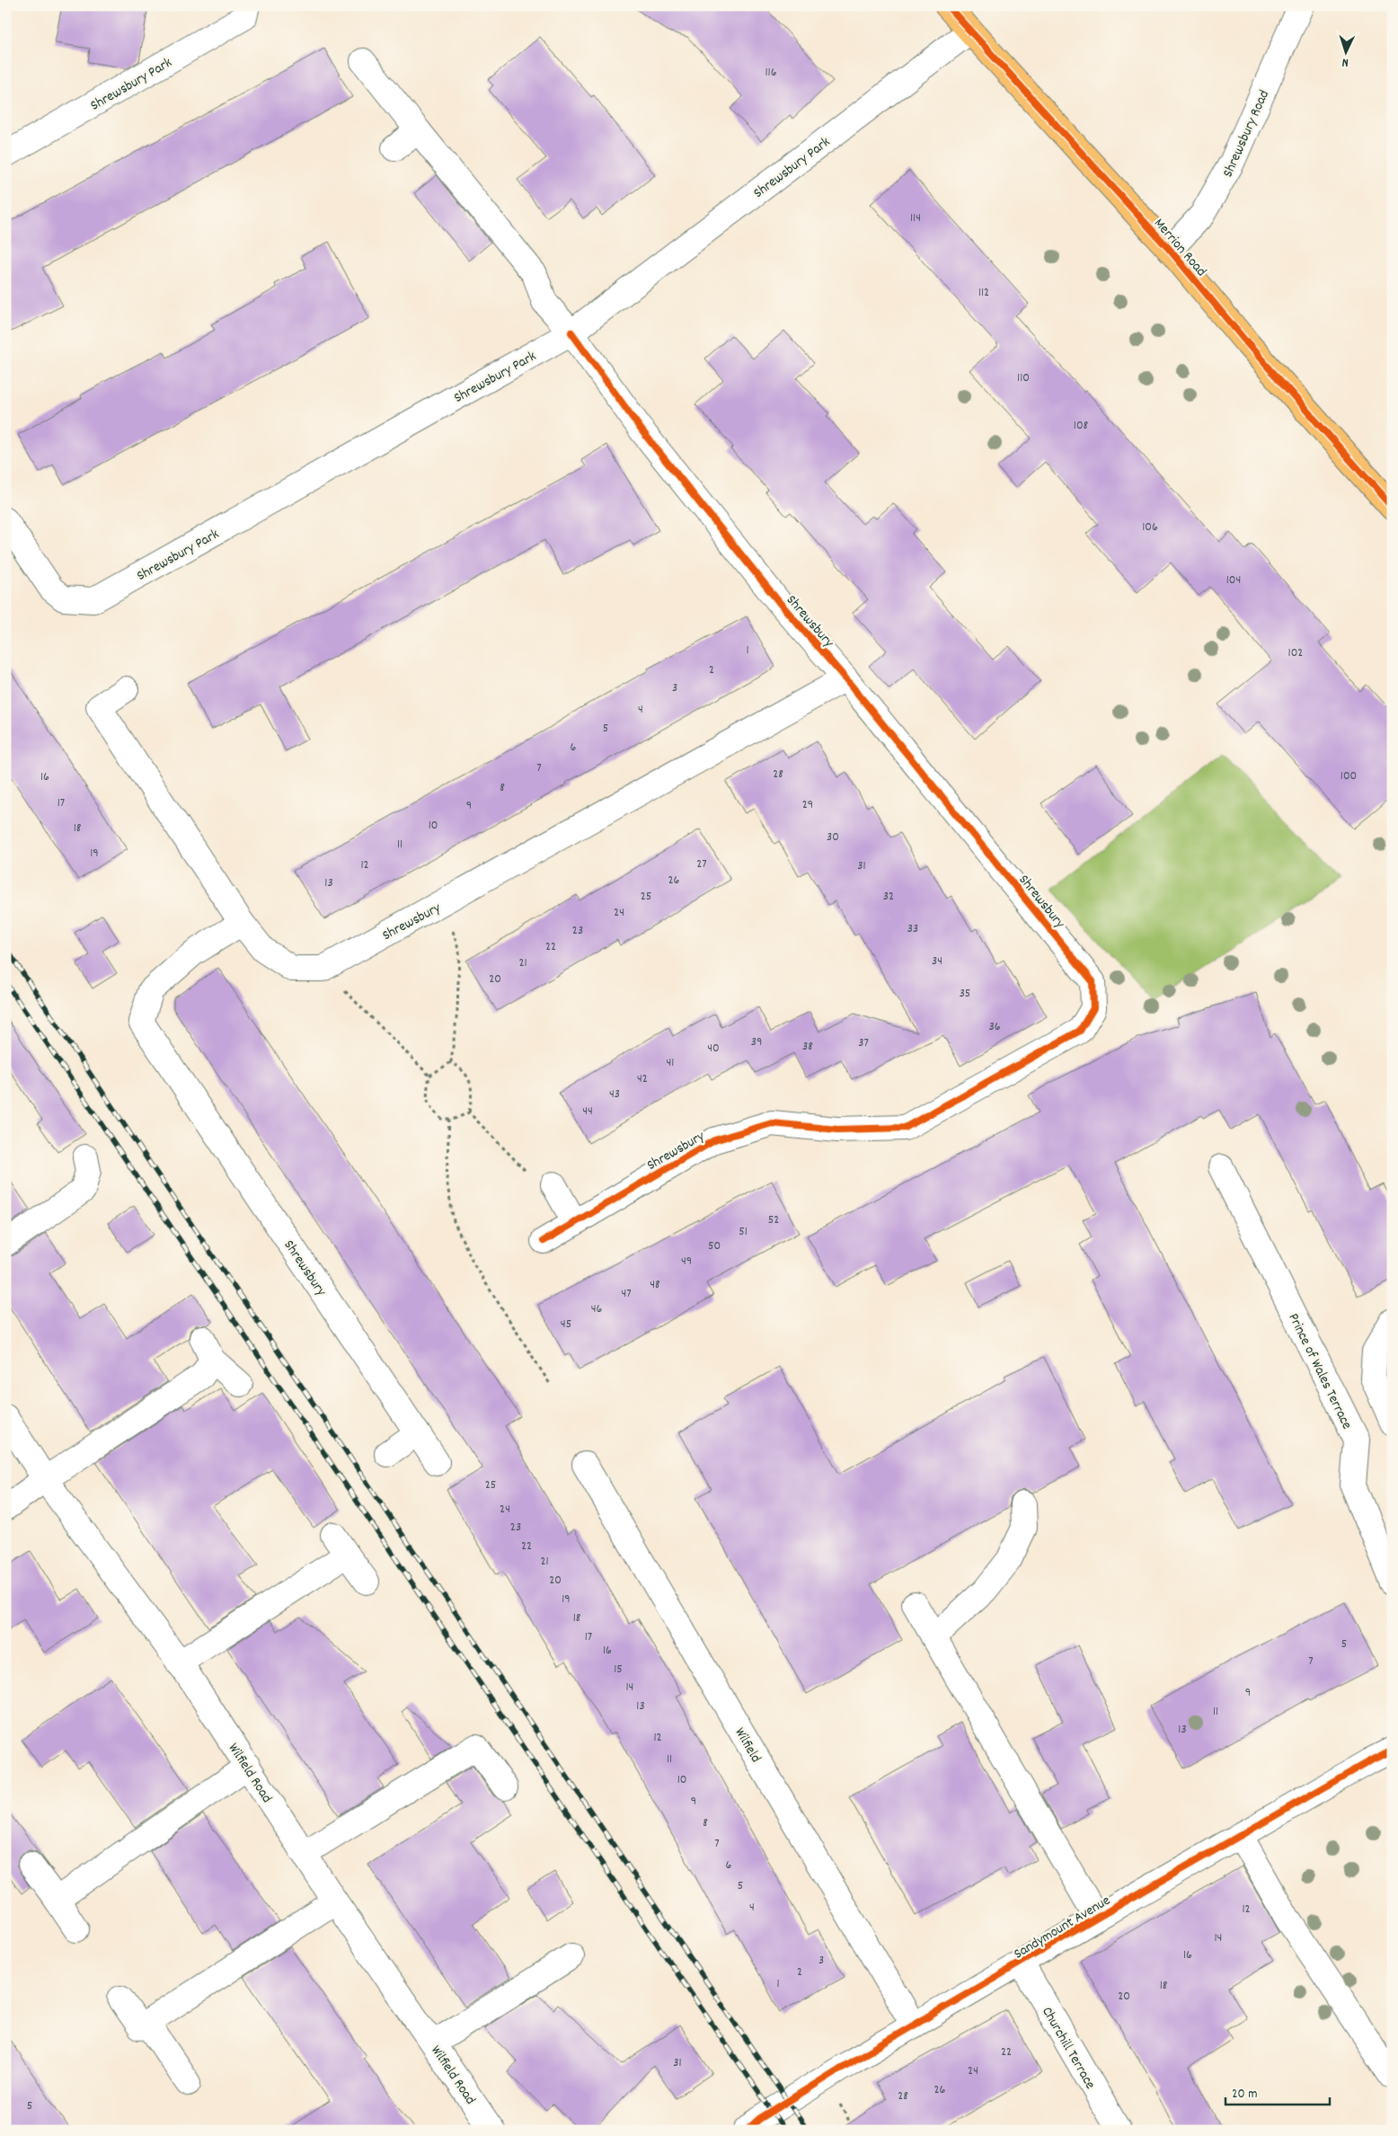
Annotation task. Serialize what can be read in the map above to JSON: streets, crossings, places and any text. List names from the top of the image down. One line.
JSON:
{"streets":{"main road":["Merrion Road"],"street":["Shrewsbury Park","Shrewsbury Road","Shrewsbury","Prince of Wales Terrace","Wilfield","Wilfield Road","Sandymount Avenue","Churchill Terrace"]},"crossings":[["Shrewsbury Park","Merrion Road"],["Shrewsbury Park","Shrewsbury"],["Shrewsbury Road","Merrion Road"],["Wilfield","Sandymount Avenue"],["Sandymount Avenue","Churchill Terrace"]],"house_numbers":["116","114","112","110","108","106","104","1","102","2","3","4","5","6","7","28","100","16","8","17","29","9","10","18","30","11","19","27","12","31","26","13","25","32","24","33","23","22","34","21","20","35","36","39","37","38","40","41","42","43","44","52","51","50","49","48","47","46","45","25","24","23","22","21","20","19","18","17","5","16","7","15","14","9","13","11","13","12","11","10","9","8","7","6","5","4","12","14","16","3","2","1","18","20","22","31","24","26","28","5"],"scale_bar":"20 m","north":"bottom"}
